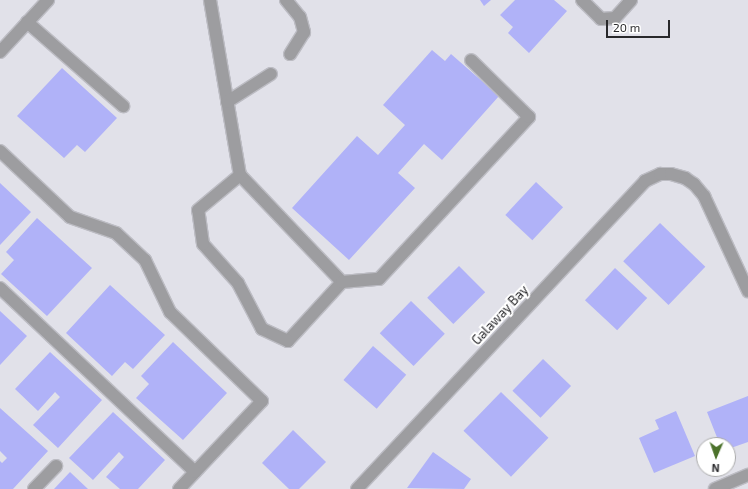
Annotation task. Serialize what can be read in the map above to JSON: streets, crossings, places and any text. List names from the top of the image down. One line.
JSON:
{"streets":{"street":["Galaway Bay"]},"scale_bar":"20 m","north":"bottom"}
